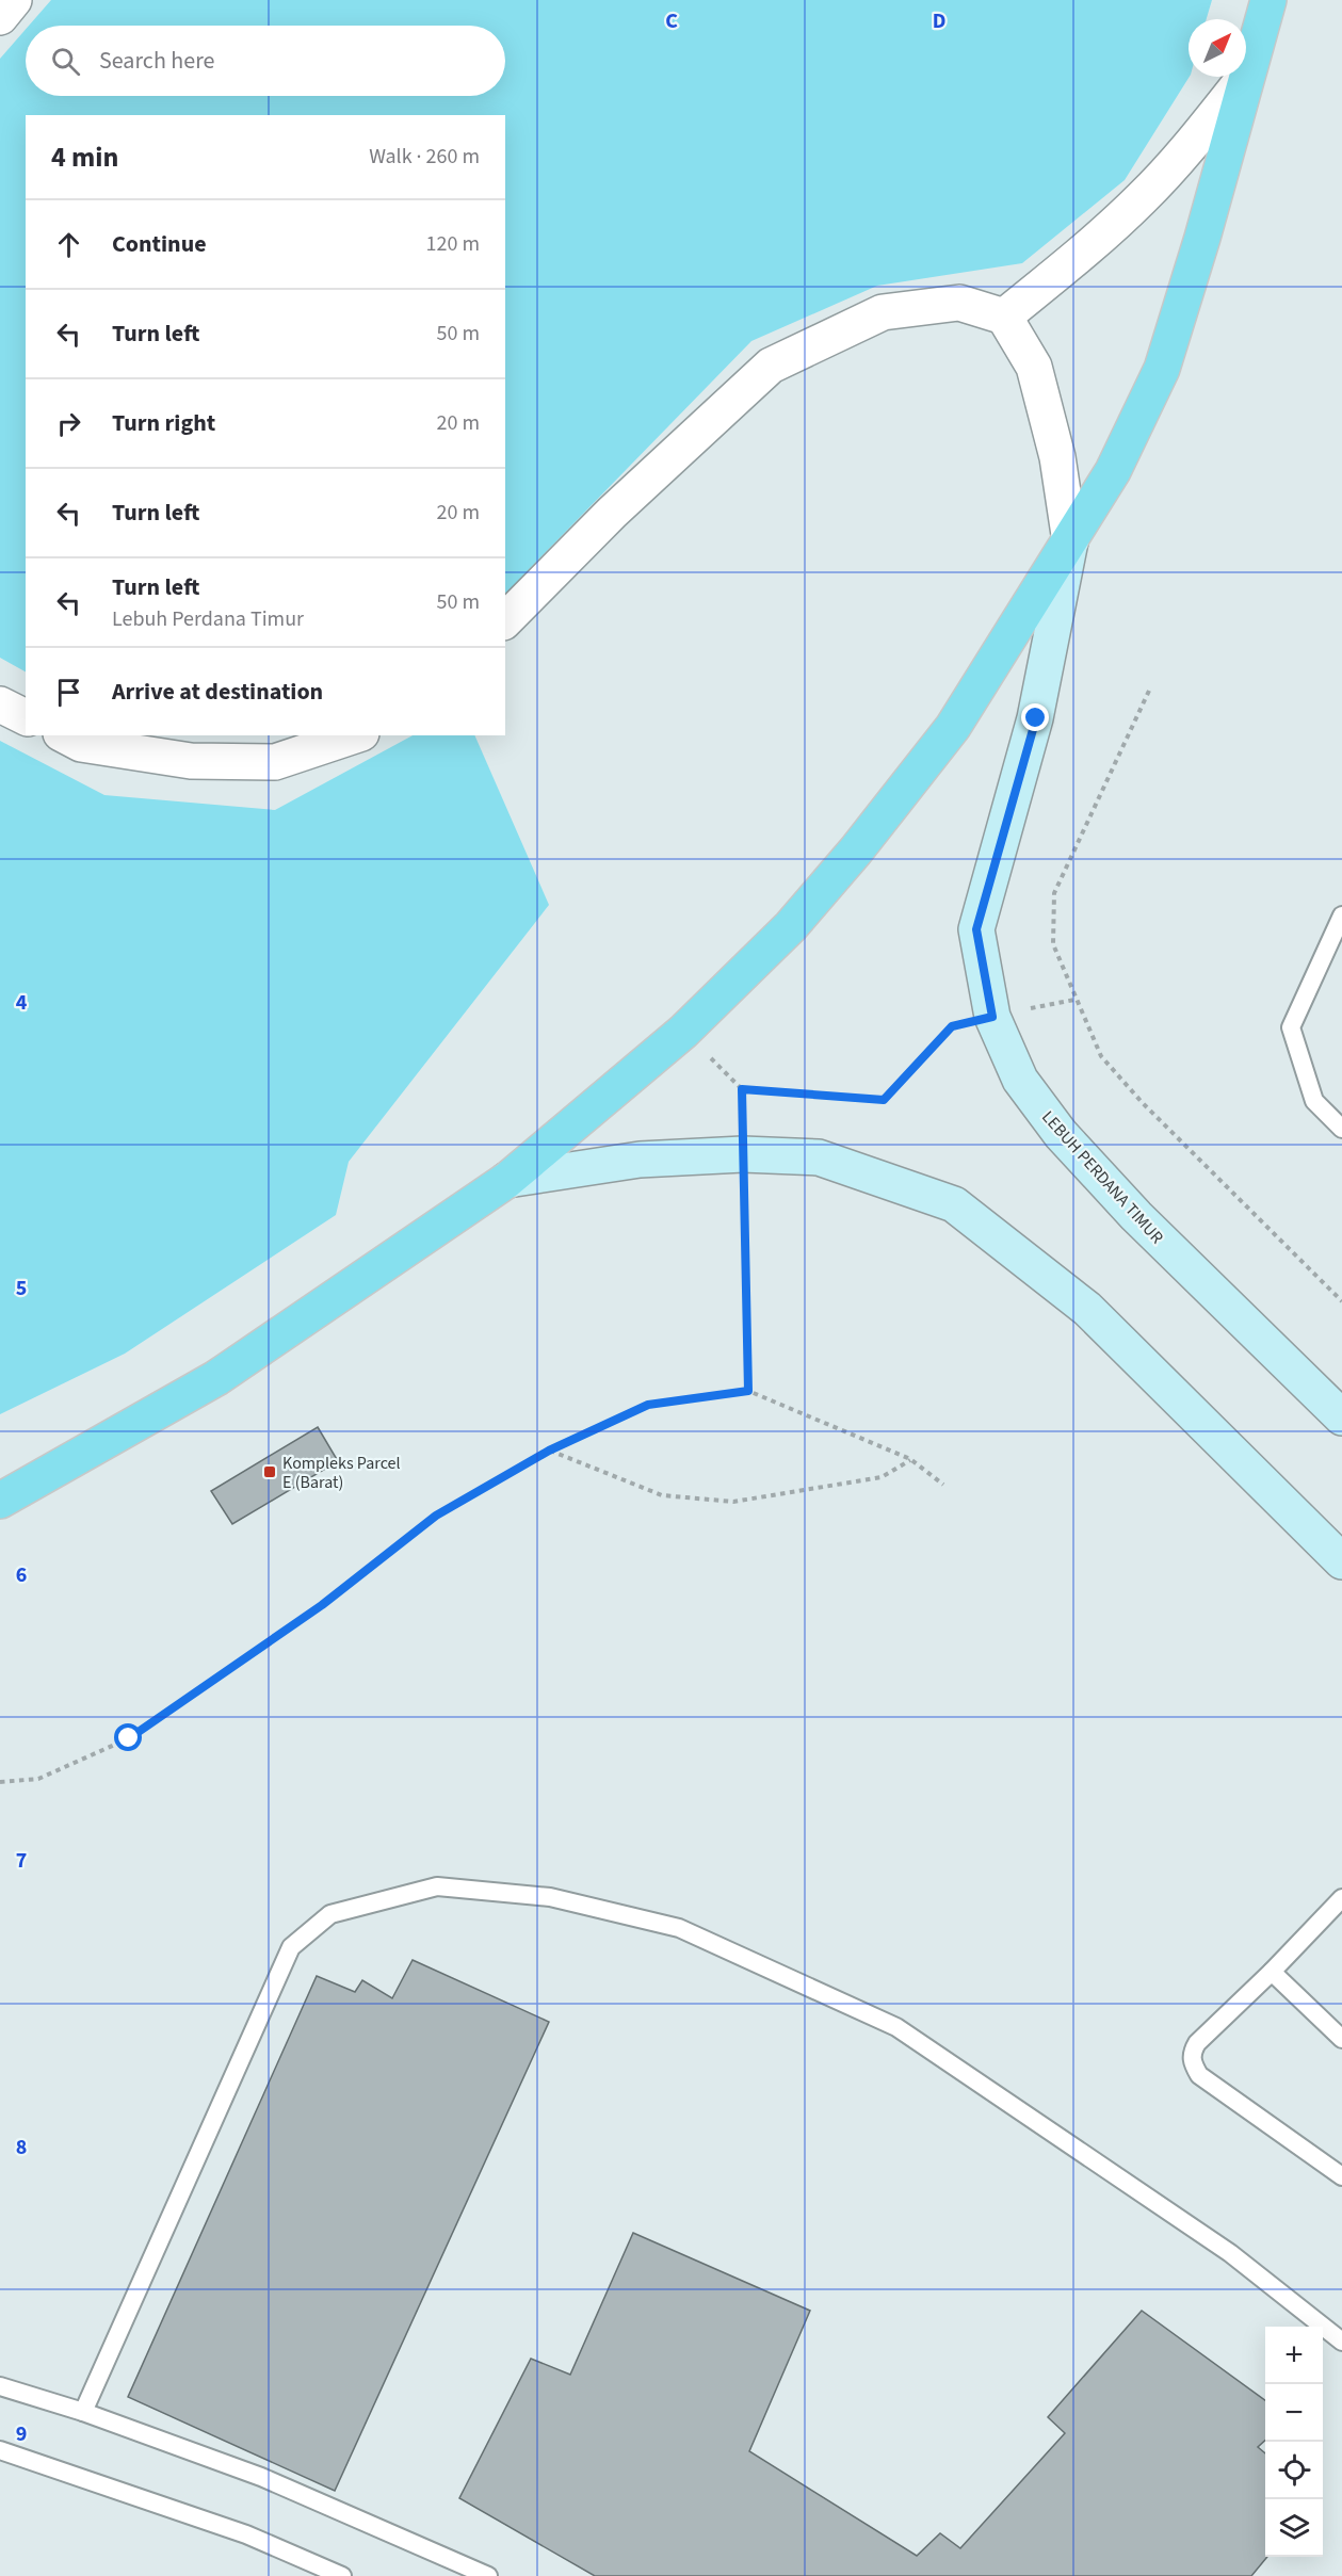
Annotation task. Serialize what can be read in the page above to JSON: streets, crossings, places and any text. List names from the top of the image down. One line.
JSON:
{"streets":{"main road":["LEBUH PERDANA TIMUR"]},"places":{"transit":["Kompleks Parcel E (Barat)"]},"north":"top right","page":{"search":"Search here","heading":["4 min","Walk · 260 m"],"list":[["Continue","120 m"],["Turn left","50 m"],["Turn right","20 m"],["Turn left","20 m"],["Turn left","Lebuh Perdana Timur","50 m"],"Arrive at destination"],"map_buttons":["+","−"]},"grid":{"columns":["C","D"],"rows":["4","5","6","7","8","9"]}}
